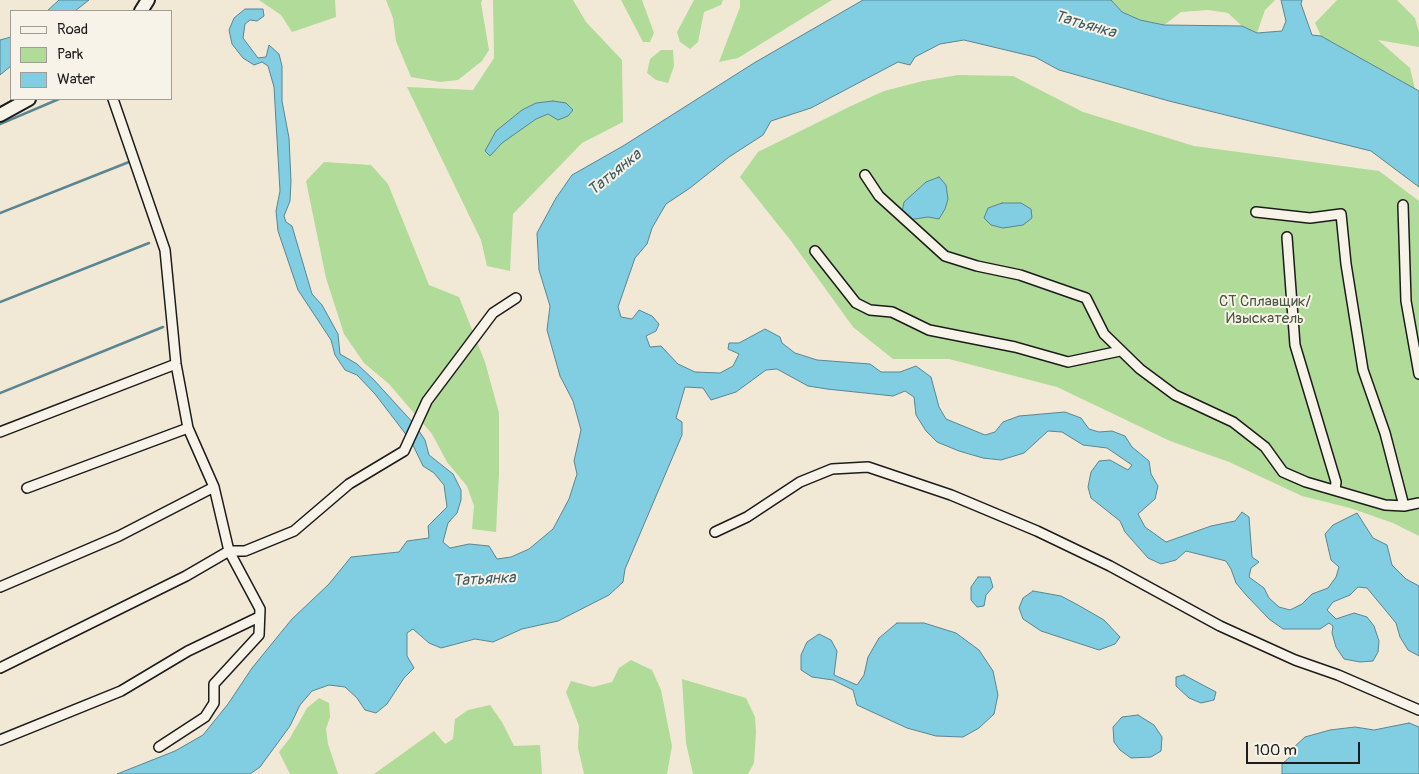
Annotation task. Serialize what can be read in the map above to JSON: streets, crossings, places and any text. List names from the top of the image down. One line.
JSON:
{"water":["Татьянка"],"parks":["СТ Сплавщик/ Изыскатель"],"legend":["Road","Park","Water"],"scale_bar":"100 m"}
